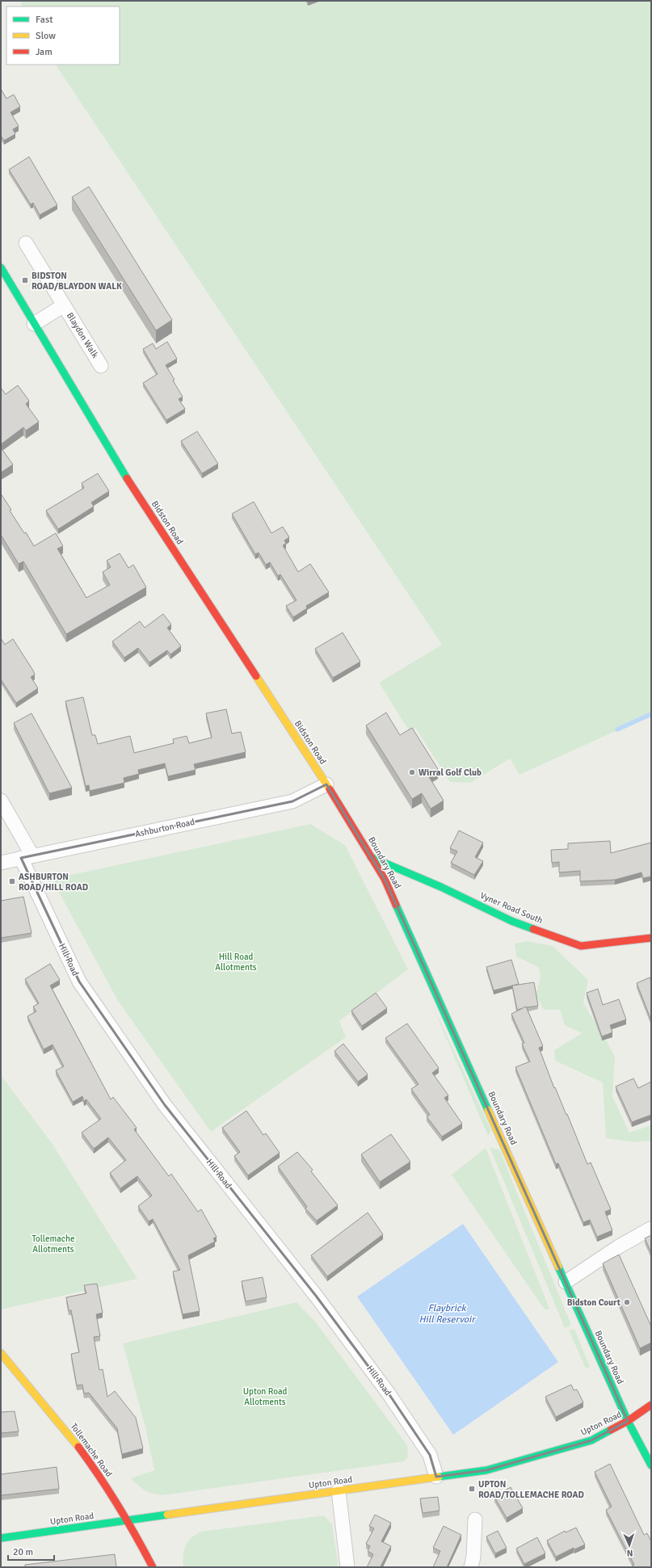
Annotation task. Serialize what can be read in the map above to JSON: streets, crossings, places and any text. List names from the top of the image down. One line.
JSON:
{"streets":{"main road":["Bidston Road","Boundary Road","Vyner Road South","Upton Road","Tollemache Road"],"street":["Blaydon Walk","Ashburton Road","Hill Road"]},"crossings":[["Blaydon Walk","Bidston Road"],["Bidston Road","Ashburton Road"],["Bidston Road","Boundary Road"],["Ashburton Road","Boundary Road"],["Ashburton Road","Hill Road"],["Boundary Road","Vyner Road South"],["Boundary Road","Upton Road"],["Hill Road","Upton Road"],["Upton Road","Tollemache Road"]],"water":["Flaybrick Hill Reservoir"],"parks":["Hill Road Allotments","Tollemache Allotments","Upton Road Allotments"],"places":{"transit":["BIDSTON ROAD/BLAYDON WALK","ASHBURTON ROAD/HILL ROAD","UPTON ROAD/TOLLEMACHE ROAD"],"other":["Wirral Golf Club","Bidston Court"]},"legend":["Fast","Slow","Jam"],"scale_bar":"20 m","north":"bottom"}
